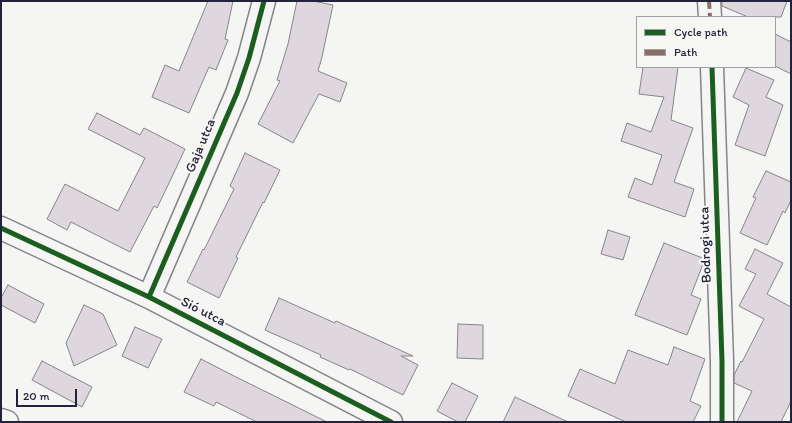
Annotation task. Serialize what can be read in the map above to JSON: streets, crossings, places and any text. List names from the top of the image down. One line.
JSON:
{"streets":{"street":["Gaja utca","Bodrogi utca","Sió utca"]},"crossings":[["Gaja utca","Sió utca"]],"legend":["Cycle path","Path"],"scale_bar":"20 m"}
